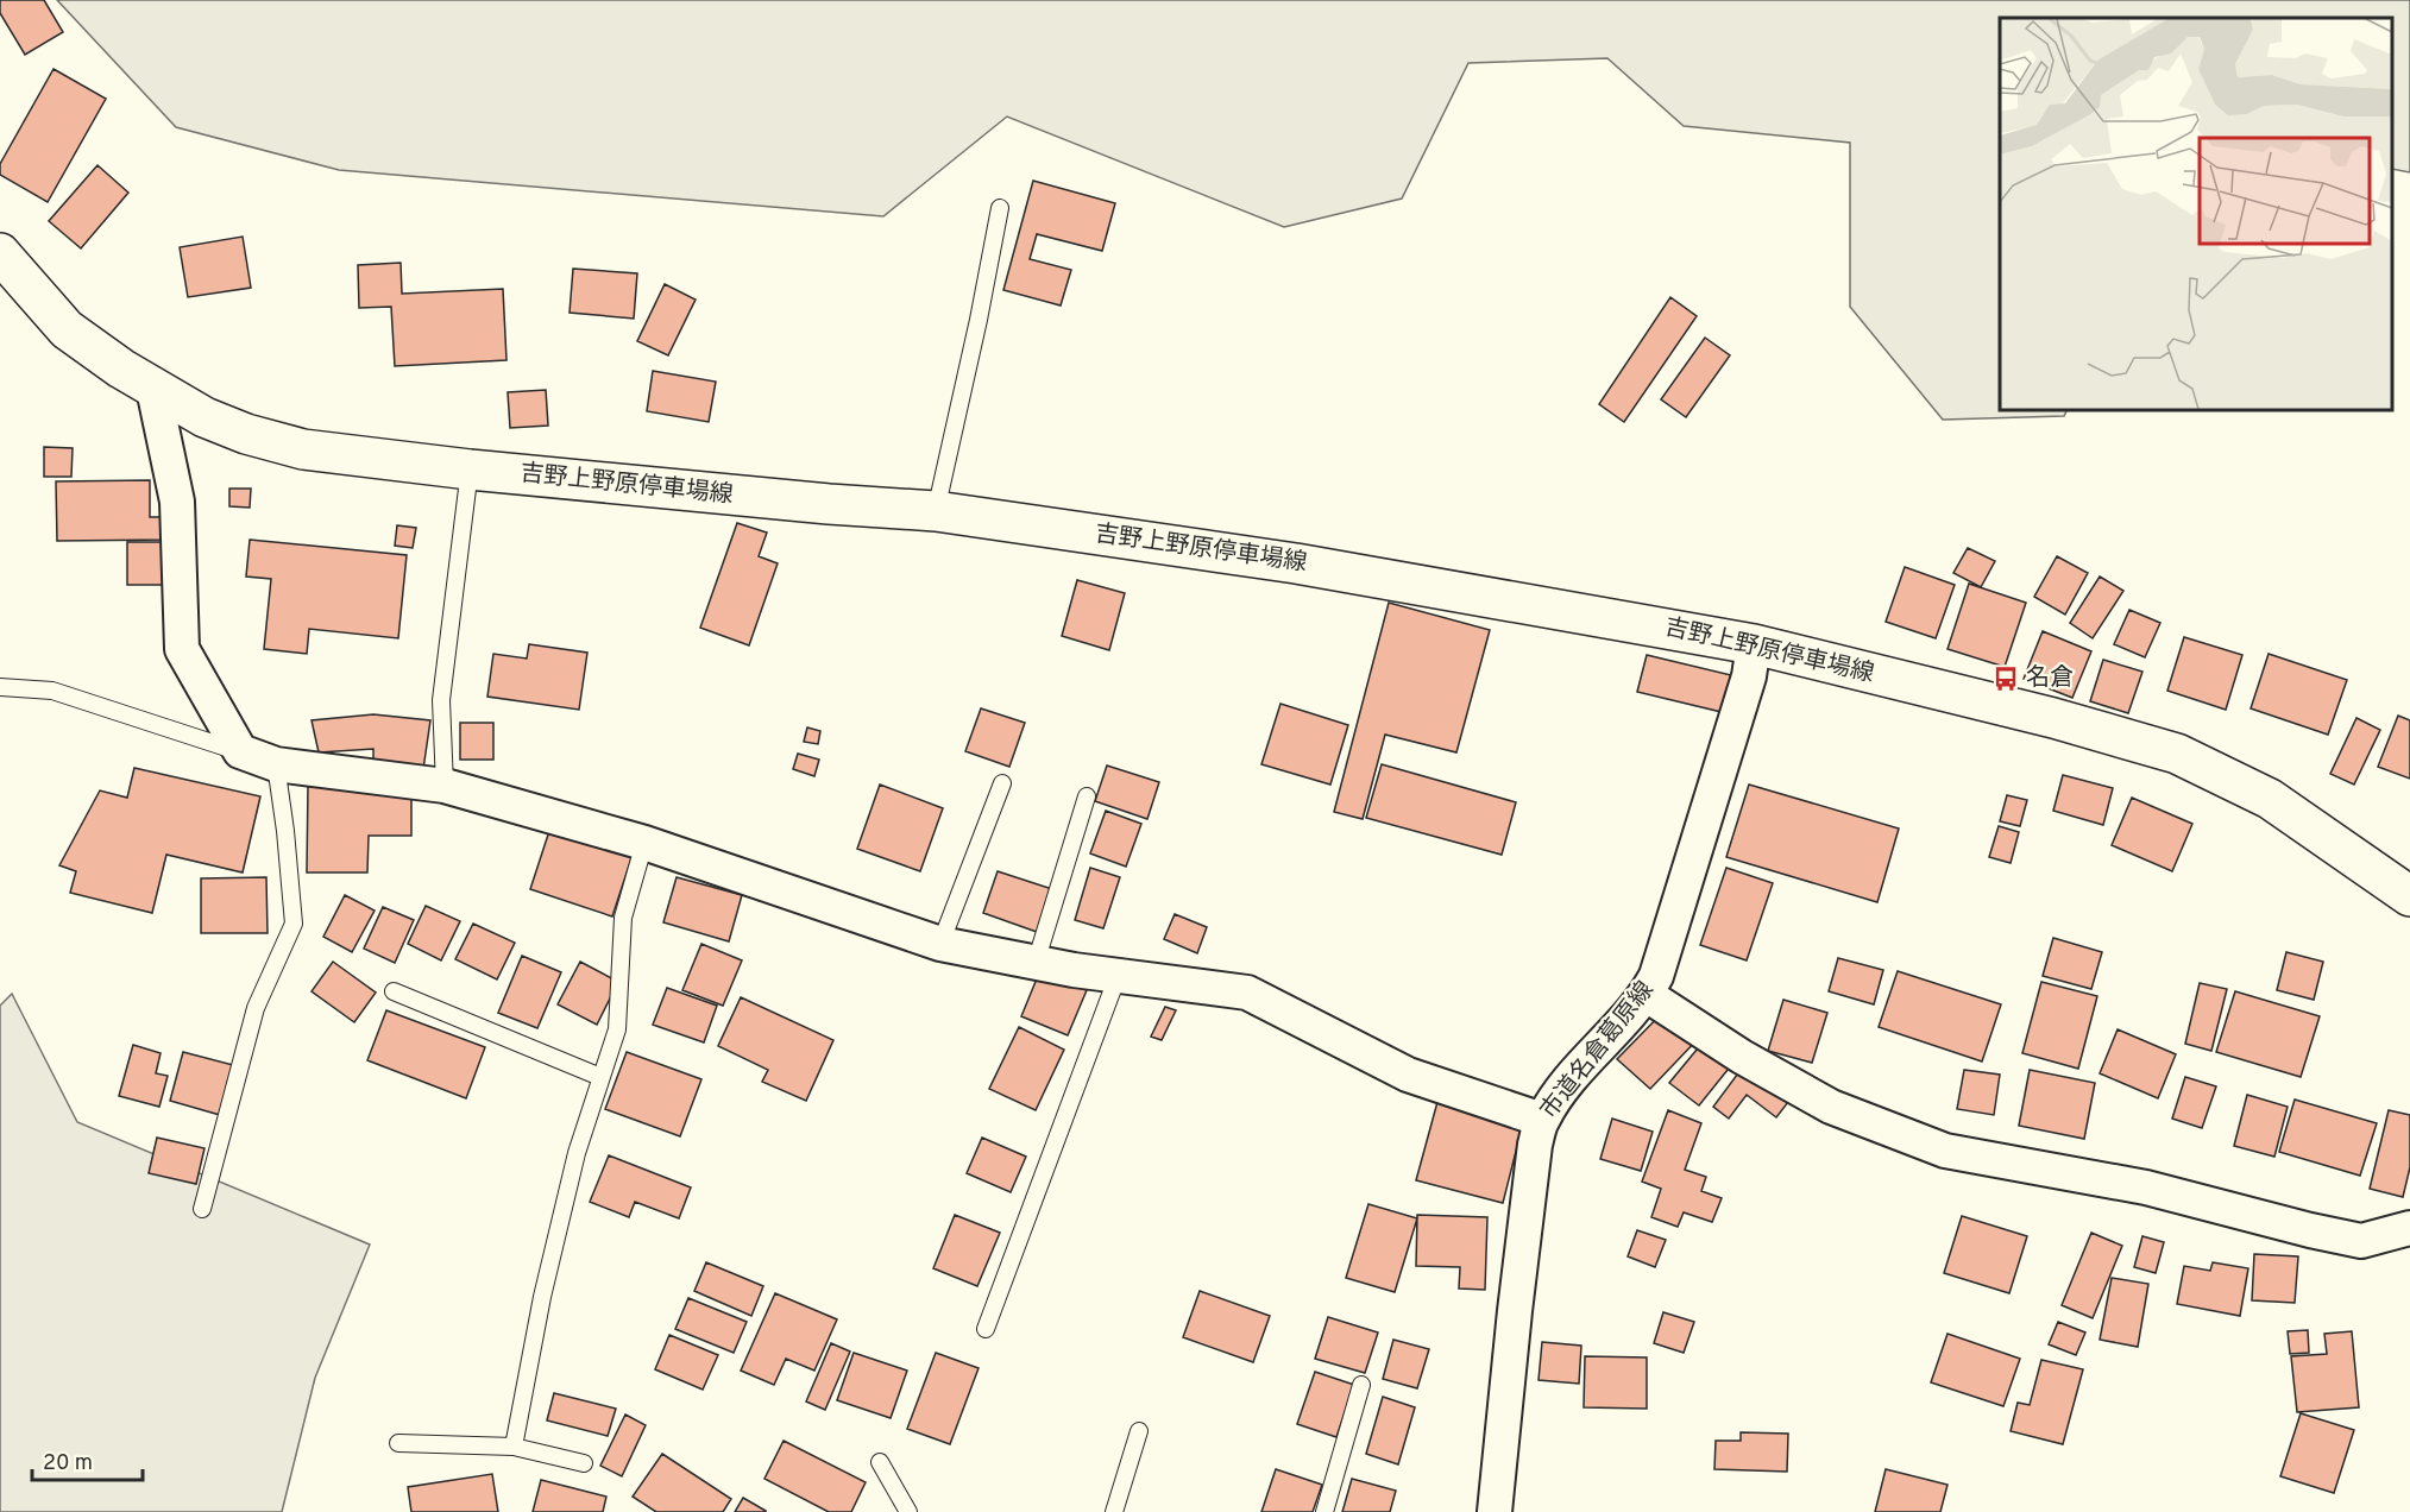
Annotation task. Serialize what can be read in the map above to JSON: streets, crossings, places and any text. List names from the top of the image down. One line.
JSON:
{"streets":{"main road":["吉野上野原停車場線"],"street":["市道名倉葛原線"]},"crossings":[["吉野上野原停車場線","市道名倉葛原線"]],"places":{"bus stop":["名倉"]},"scale_bar":"20 m"}
